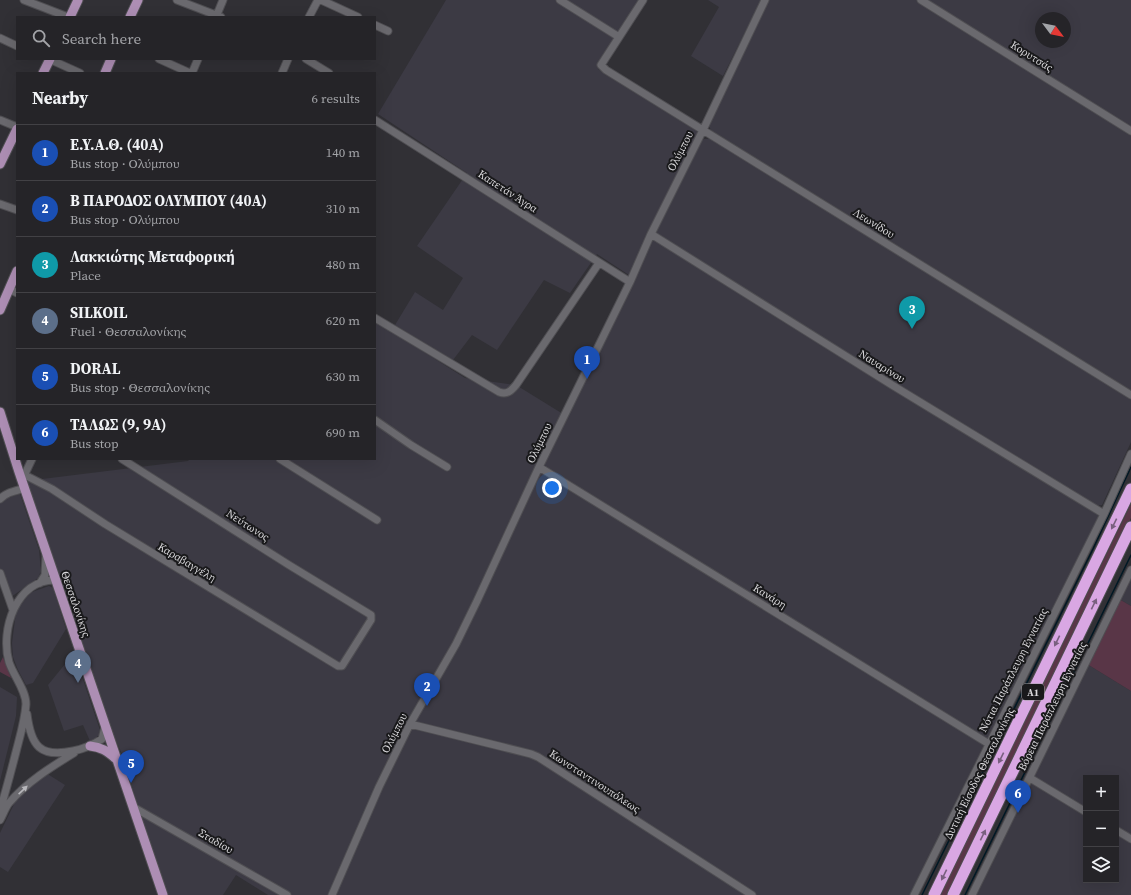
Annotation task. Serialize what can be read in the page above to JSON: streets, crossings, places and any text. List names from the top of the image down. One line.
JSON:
{"streets":{"highway":["Α1","Δυτική Είσοδος Θεσσαλονίκης"],"main road":["Θεσσαλονίκης"],"street":["Κορυτσάς","Ολύμπου","Καπετάν Άγρα","Λεωνίδου","Ναυαρίνου","Νεύτωνος","Καραβαγγέλη","Κανάρη","Νότια Παράπλευρη Εγνατίας","Βόρεια Παράπλευρη Εγνατίας","Κωνσταντινουπόλεως","Σταδίου"]},"crossings":[["Ολύμπου","Καπετάν Άγρα"],["Ολύμπου","Λεωνίδου"],["Ολύμπου","Ναυαρίνου"],["Ολύμπου","Κανάρη"],["Ολύμπου","Κωνσταντινουπόλεως"],["Ναυαρίνου","Νότια Παράπλευρη Εγνατίας"],["Νεύτωνος","Καραβαγγέλη"],["Καραβαγγέλη","Θεσσαλονίκης"],["Κανάρη","Νότια Παράπλευρη Εγνατίας"],["Θεσσαλονίκης","Σταδίου"]],"north":"bottom right","page":{"search":"Search here","heading":["Nearby","6 results"],"list":[{"mark":"1","name":"Ε.Υ.Α.Θ. (40Α)","note":"Bus stop · Ολύμπου","value":"140 m"},{"mark":"2","name":"Β ΠΑΡΟΔΟΣ ΟΛΥΜΠΟΥ (40Α)","note":"Bus stop · Ολύμπου","value":"310 m"},{"mark":"3","name":"Λακκιώτης Μεταφορική","note":"Place","value":"480 m"},{"mark":"4","name":"SILKOIL","note":"Fuel · Θεσσαλονίκης","value":"620 m"},{"mark":"5","name":"DORAL","note":"Bus stop · Θεσσαλονίκης","value":"630 m"},{"mark":"6","name":"ΤΑΛΩΣ (9, 9Α)","note":"Bus stop","value":"690 m"}],"pins":["3","1","4","2","5","6"],"map_buttons":["+","−"]}}
